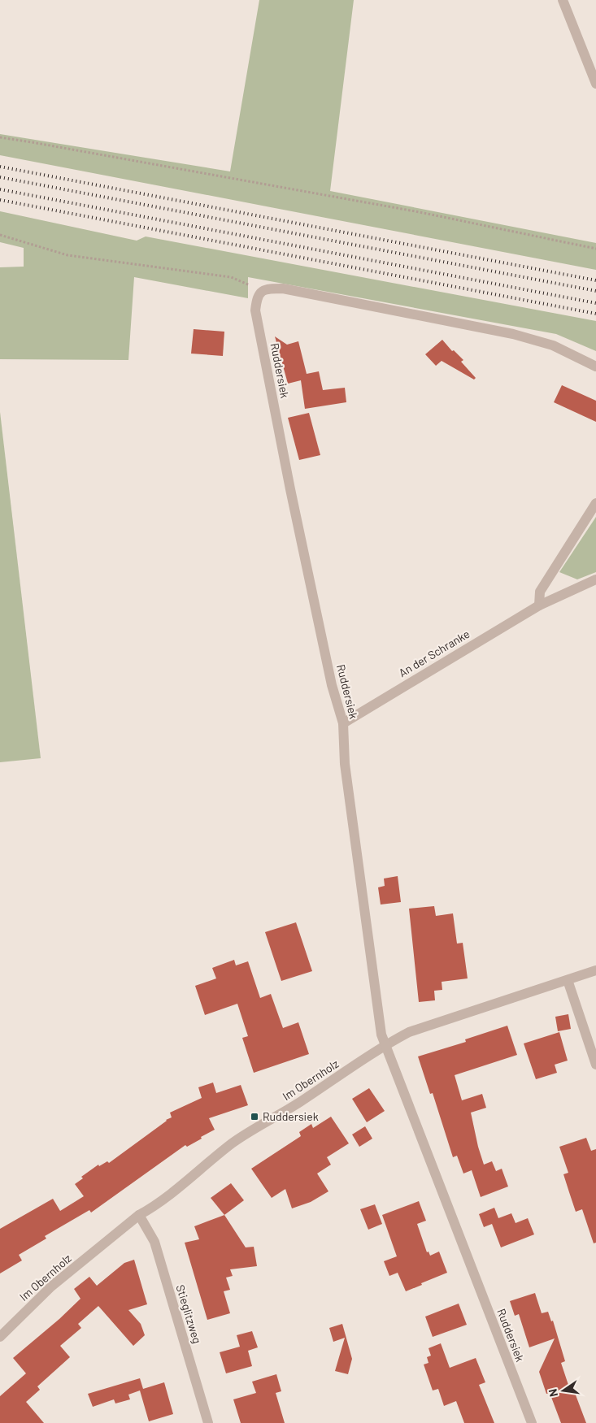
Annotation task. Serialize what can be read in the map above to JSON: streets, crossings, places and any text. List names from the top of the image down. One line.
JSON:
{"streets":{"street":["Ruddersiek","An der Schranke","Im Obernholz","Stieglitzweg"]},"crossings":[["Ruddersiek","An der Schranke"],["Ruddersiek","Im Obernholz"],["Im Obernholz","Stieglitzweg"]],"places":{"transit":["Ruddersiek"]},"north":"left"}
